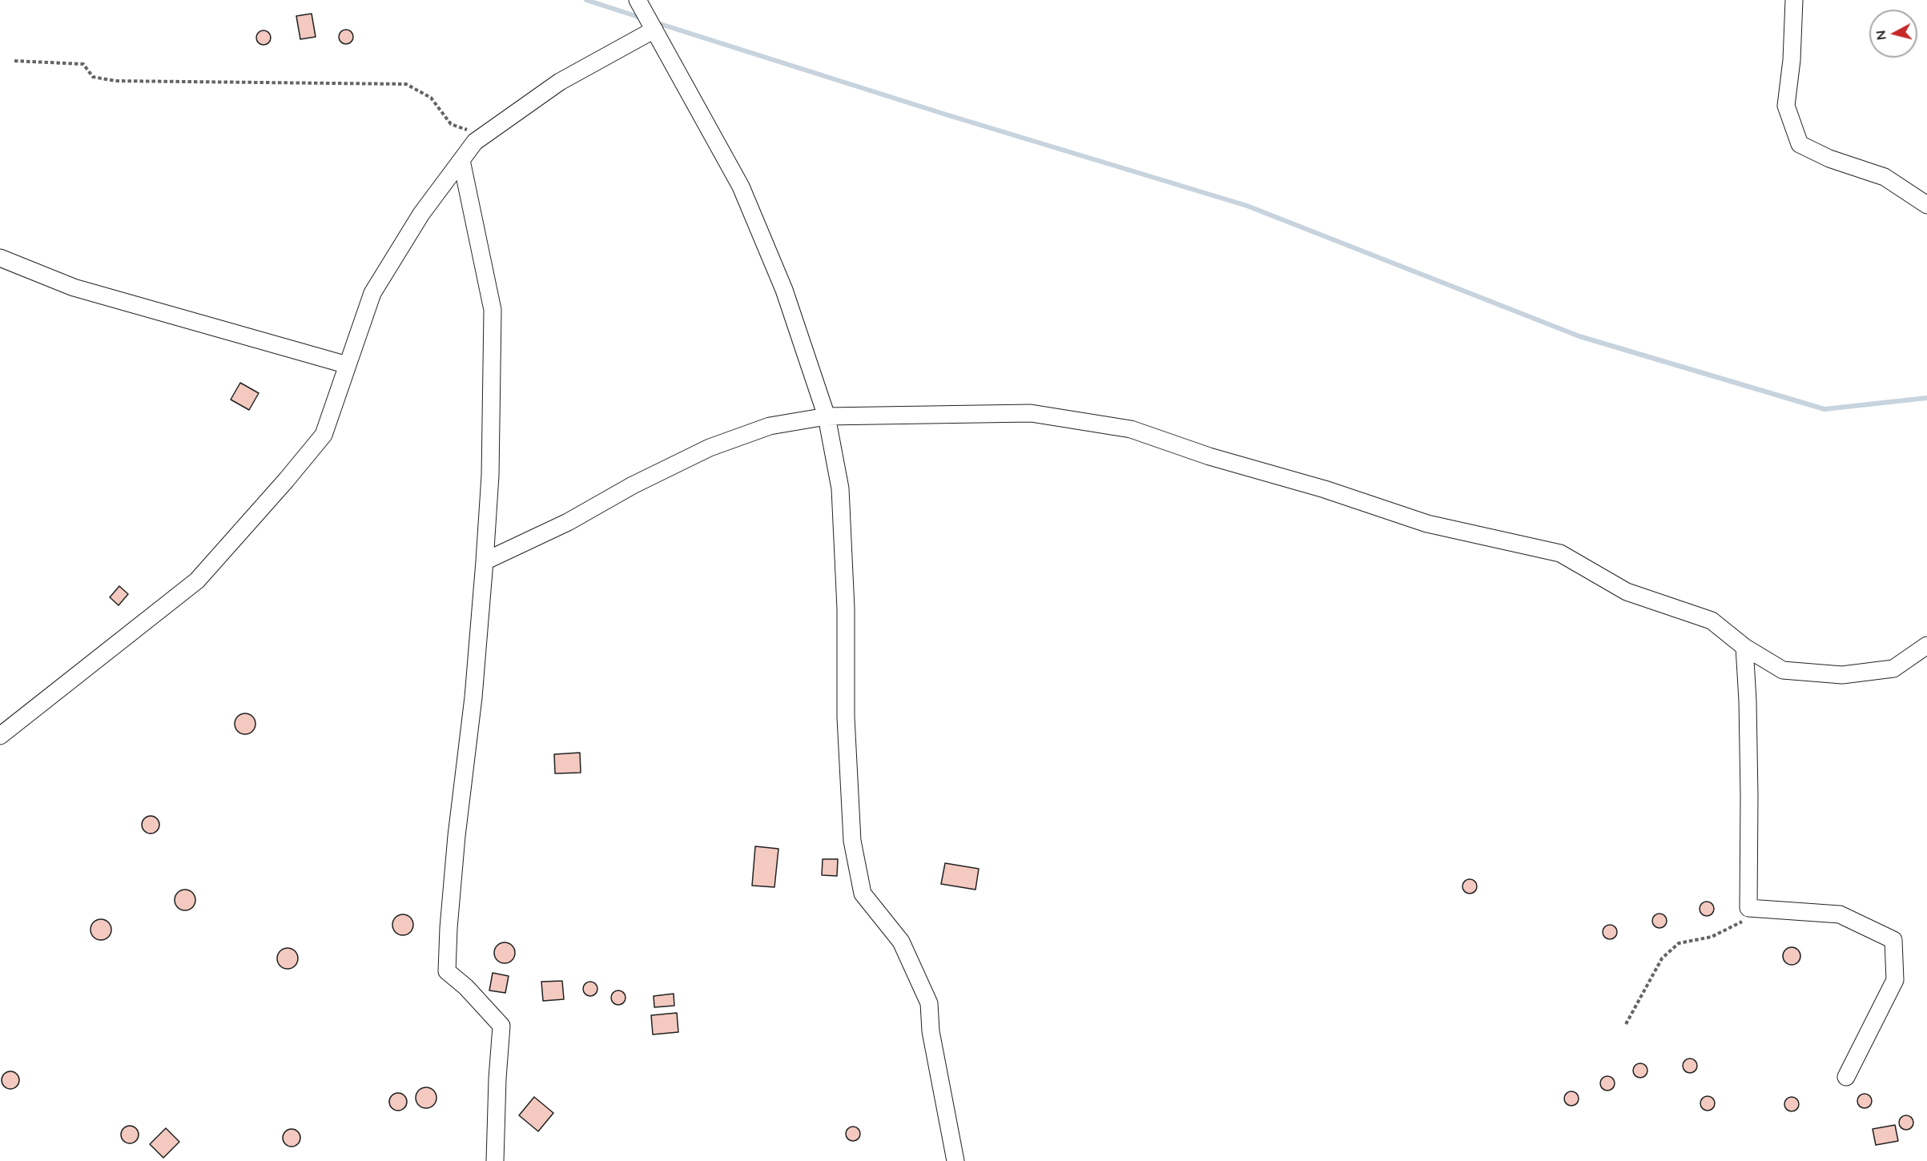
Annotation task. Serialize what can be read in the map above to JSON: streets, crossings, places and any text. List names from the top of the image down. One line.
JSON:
{"north":"left"}
